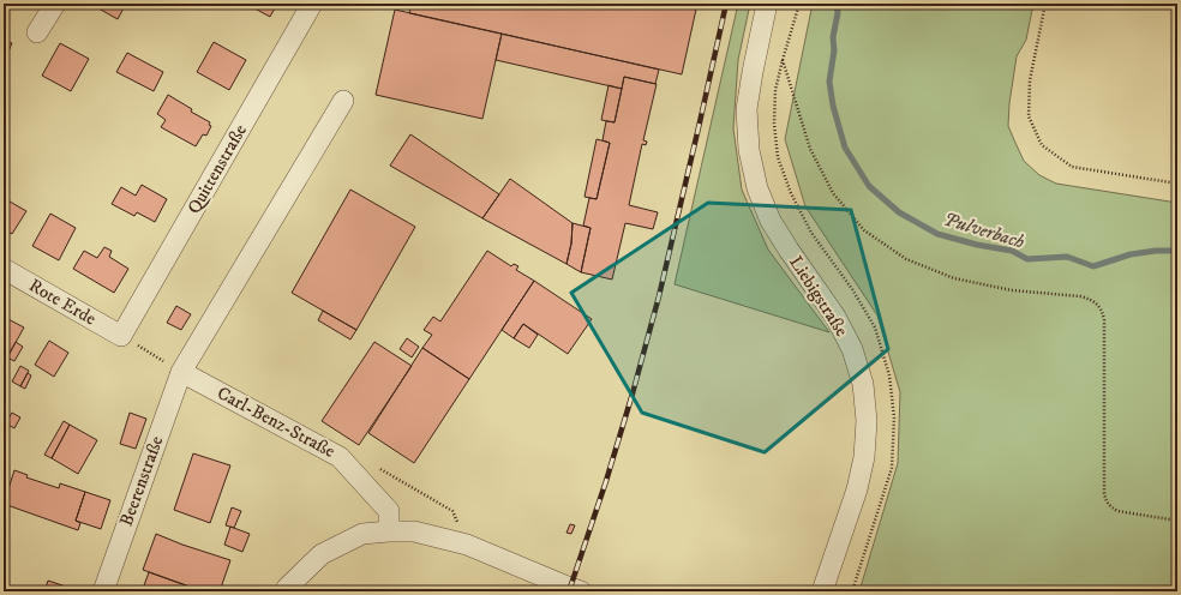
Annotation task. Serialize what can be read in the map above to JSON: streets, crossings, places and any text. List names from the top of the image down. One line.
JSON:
{"streets":{"street":["Quittenstraße","Liebigstraße","Rote Erde","Carl-Benz-Straße","Beerenstraße"]},"crossings":[["Quittenstraße","Rote Erde"],["Carl-Benz-Straße","Beerenstraße"]],"water":["Pulverbach"]}
